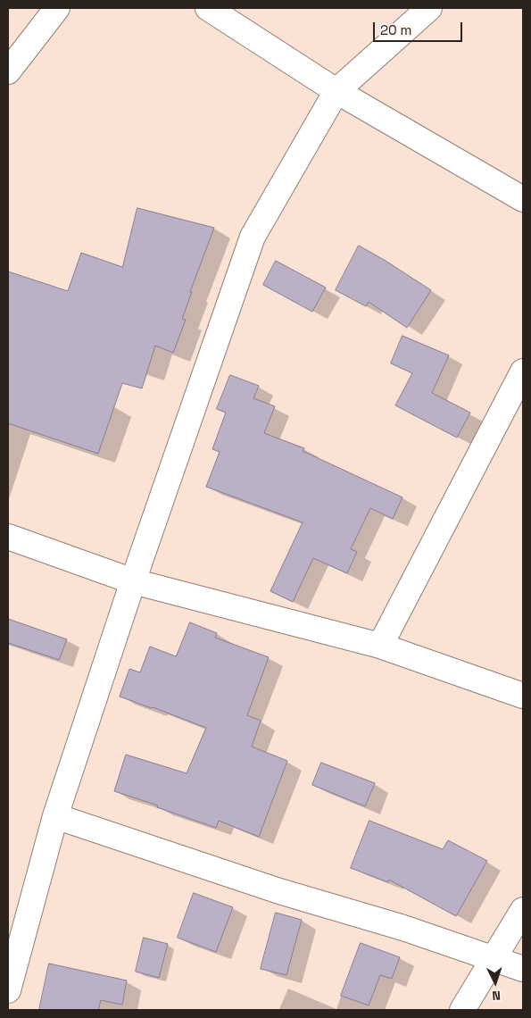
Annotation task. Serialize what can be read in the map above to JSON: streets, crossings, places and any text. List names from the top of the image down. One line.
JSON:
{"scale_bar":"20 m","north":"bottom"}
